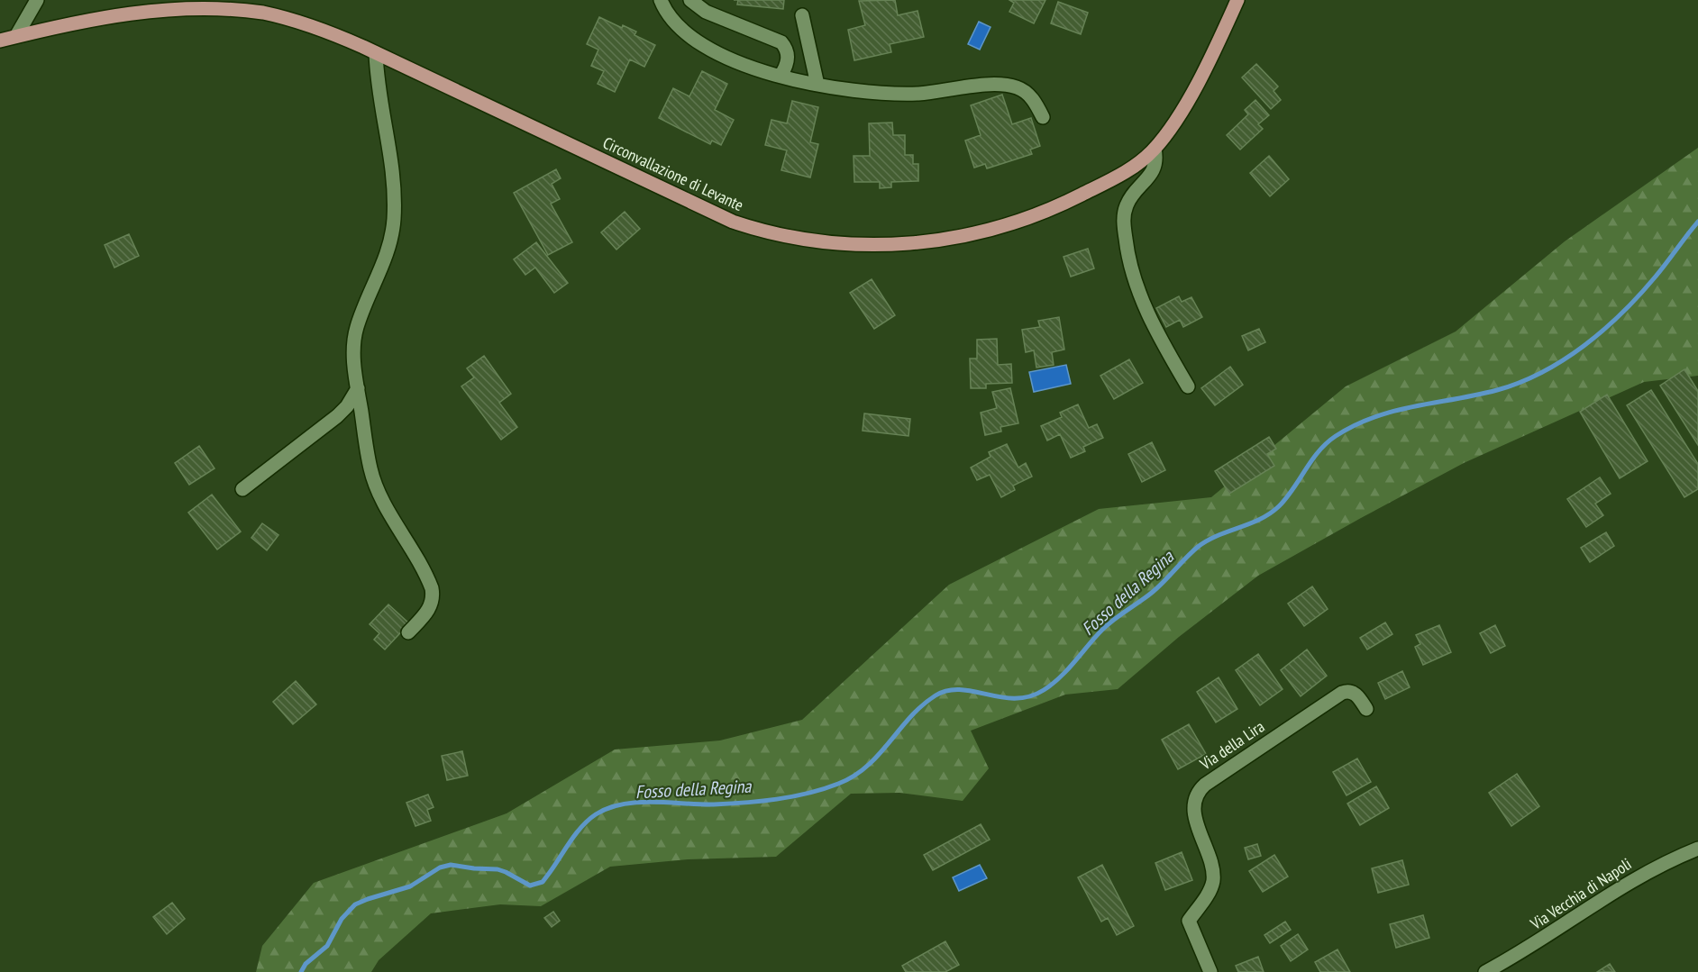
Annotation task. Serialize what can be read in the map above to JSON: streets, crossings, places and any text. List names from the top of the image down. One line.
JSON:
{"streets":{"main road":["Circonvallazione di Levante"],"street":["Via della Lira","Via Vecchia di Napoli"]},"water":["Fosso della Regina"]}
